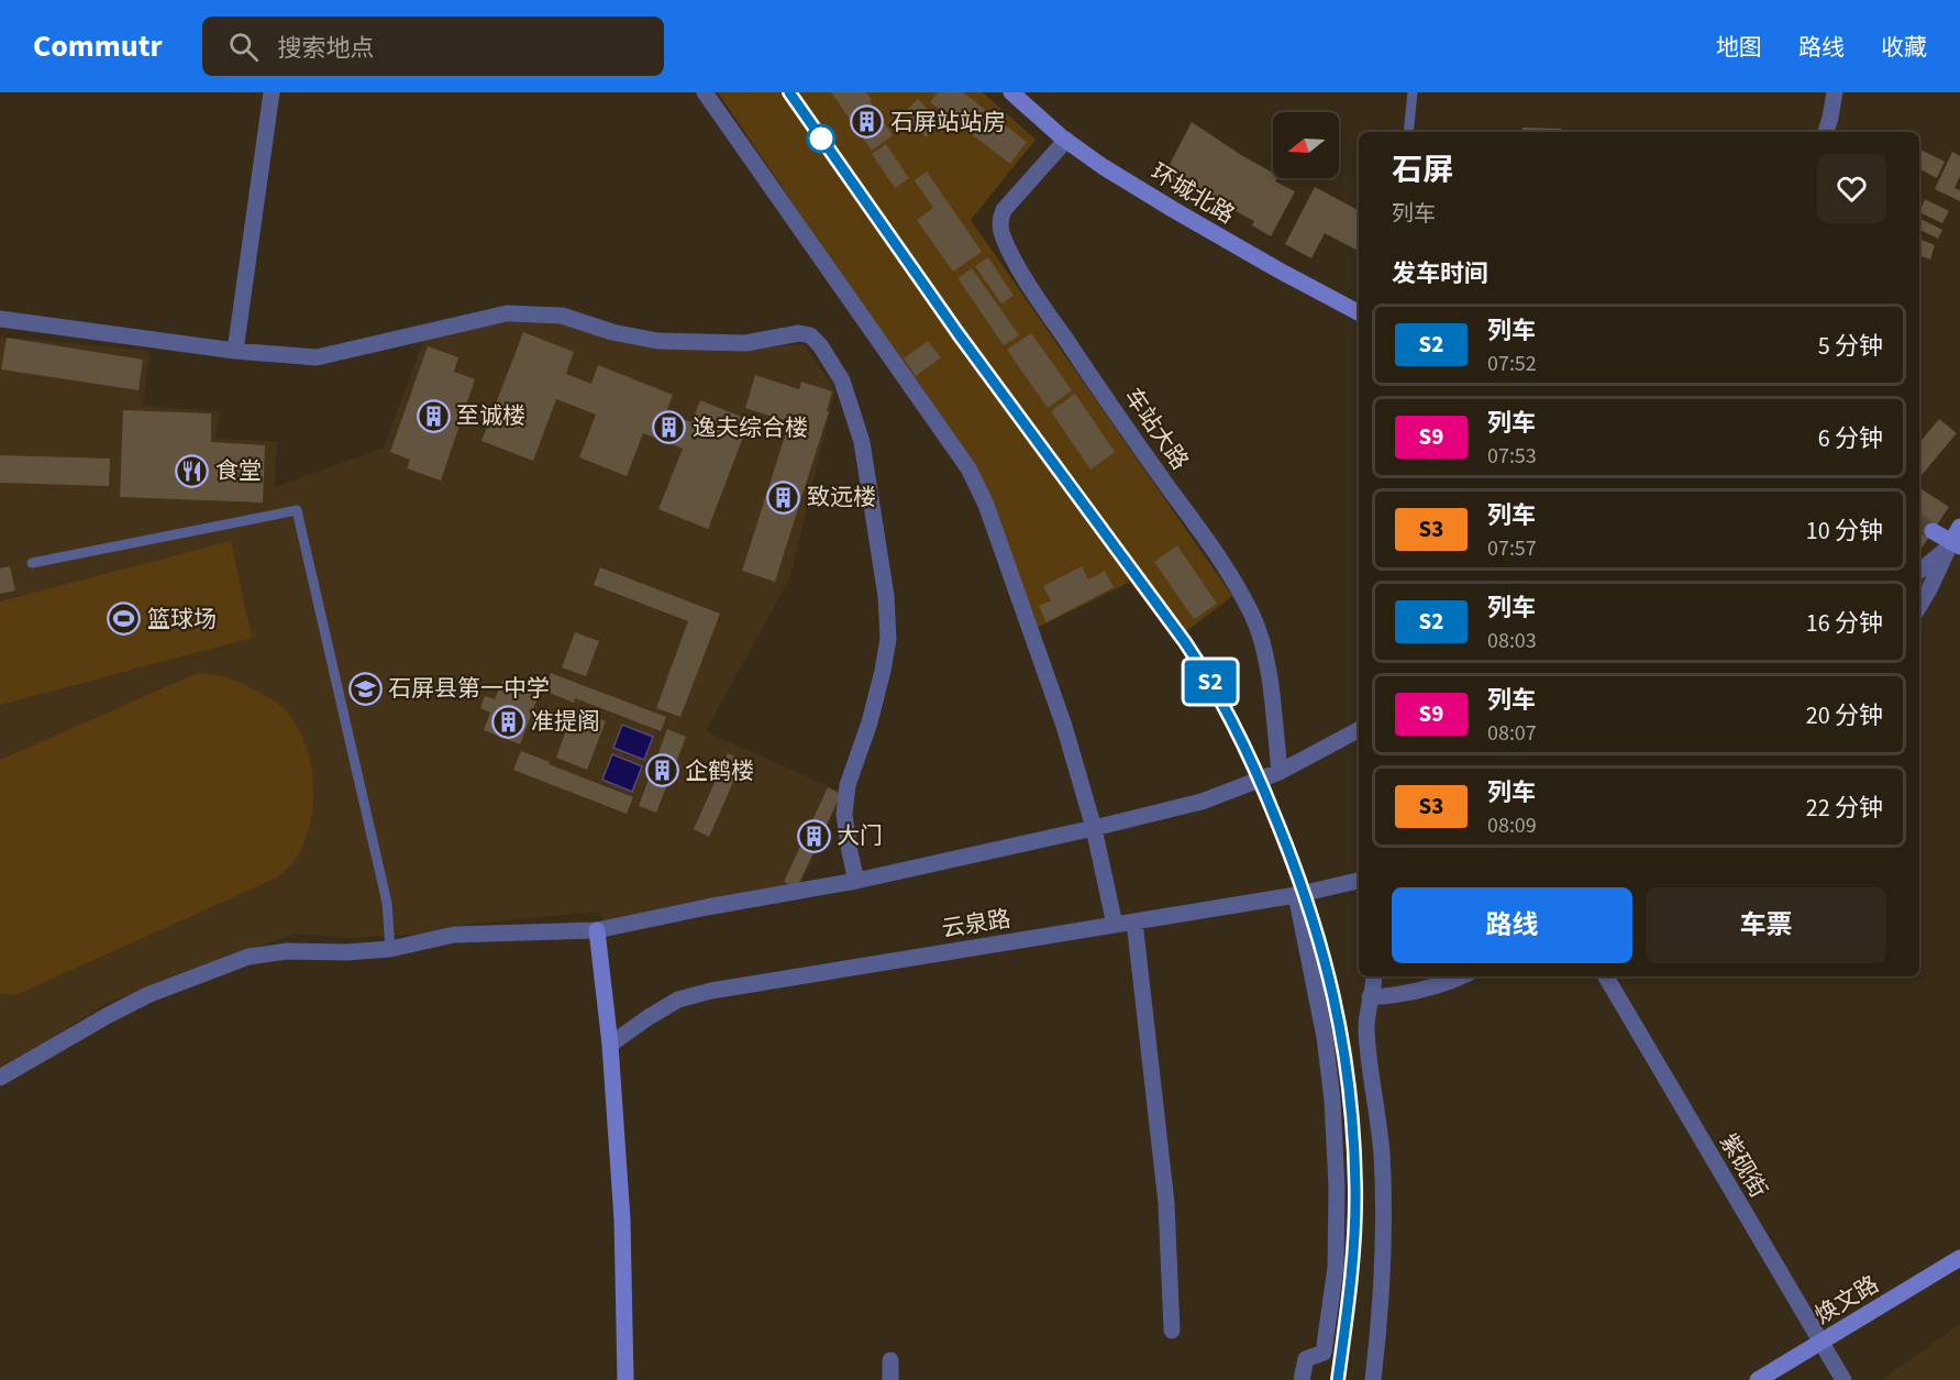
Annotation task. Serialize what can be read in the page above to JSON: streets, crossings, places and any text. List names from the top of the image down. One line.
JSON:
{"streets":{"street":["环城北路","车站大路","云泉路","紫砚街","焕文路"]},"crossings":[["环城北路","车站大路"],["紫砚街","焕文路"]],"places":{"building":["石屏站站房","至诚楼","逸夫综合楼","致远楼","准提阁","企鹤楼","大门"],"restaurant":["食堂"],"sports":["篮球场"],"school or university":["石屏县第一中学"]},"north":"left","page":{"header":"Commutr","search":"搜索地点","nav":["地图","路线","收藏"],"on_map":"S2","heading":[["石屏","列车"],"发车时间"],"list":[{"mark":"S2","name":"列车","note":"07:52","value":"5 分钟"},{"mark":"S9","name":"列车","note":"07:53","value":"6 分钟"},{"mark":"S3","name":"列车","note":"07:57","value":"10 分钟"},{"mark":"S2","name":"列车","note":"08:03","value":"16 分钟"},{"mark":"S9","name":"列车","note":"08:07","value":"20 分钟"},{"mark":"S3","name":"列车","note":"08:09","value":"22 分钟"}],"buttons":["路线","车票"]}}
